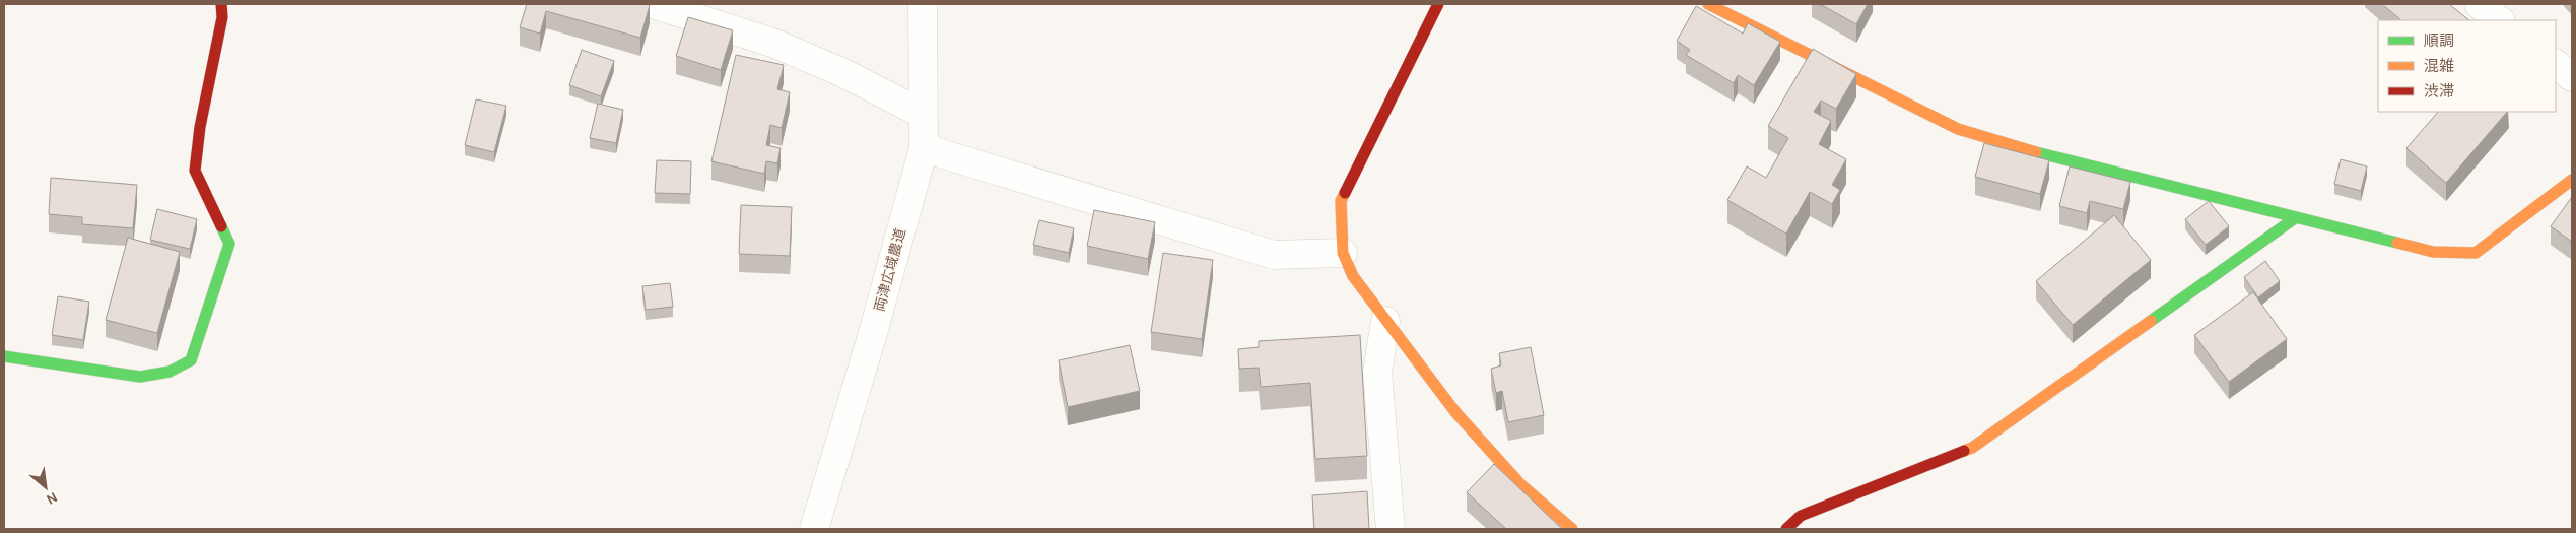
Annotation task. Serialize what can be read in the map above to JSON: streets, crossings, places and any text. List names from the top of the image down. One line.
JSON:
{"streets":{"street":["両津広域農道"]},"legend":["順調","混雑","渋滞"],"north":"bottom right"}
